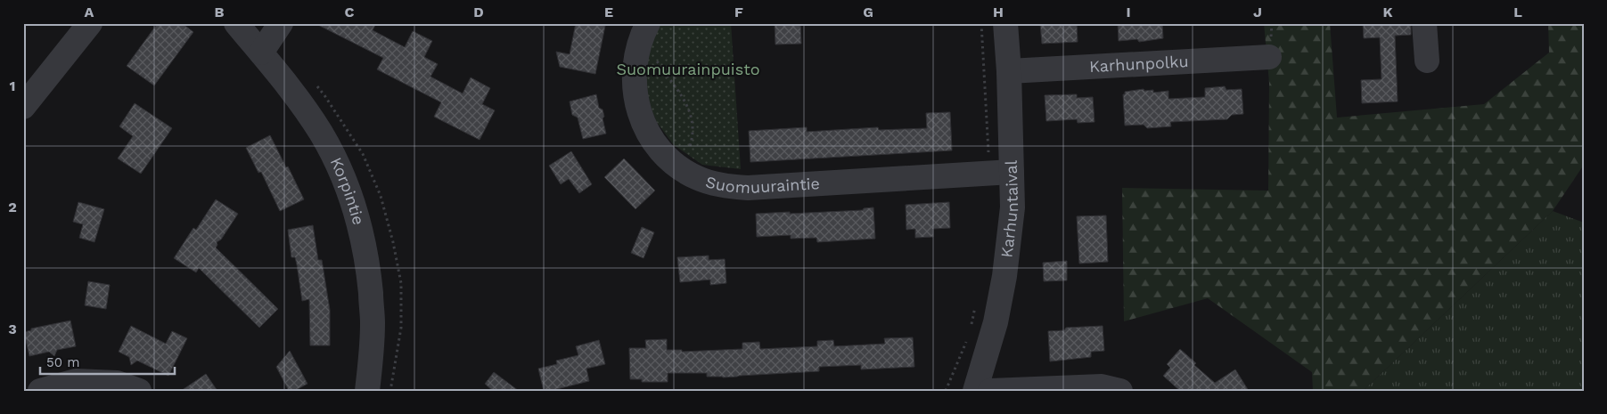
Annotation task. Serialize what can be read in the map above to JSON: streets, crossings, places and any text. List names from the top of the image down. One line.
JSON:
{"streets":{"street":["Karhunpolku","Suomuuraintie","Korpintie","Karhuntaival"]},"crossings":[["Karhunpolku","Karhuntaival"],["Suomuuraintie","Karhuntaival"]],"parks":["Suomuurainpuisto"],"scale_bar":"50 m","grid":{"columns":["A","B","C","D","E","F","G","H","I","J","K","L"],"rows":["1","2","3"]}}
